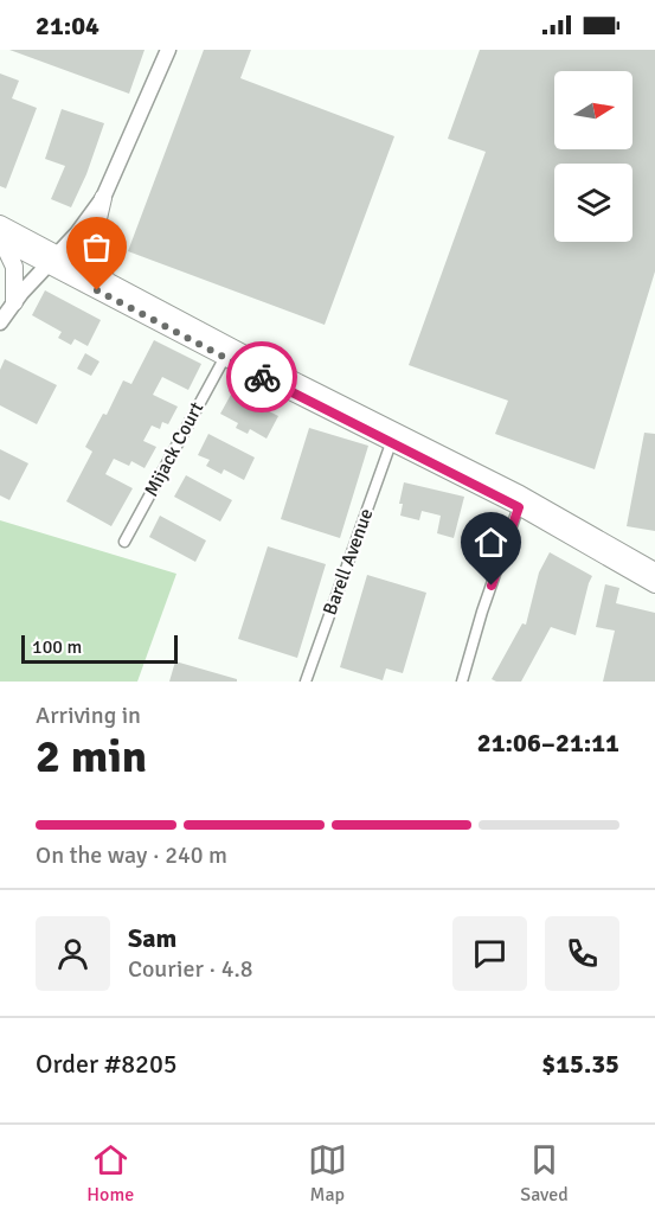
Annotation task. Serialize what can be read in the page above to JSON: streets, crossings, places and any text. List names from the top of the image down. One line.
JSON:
{"streets":{"street":["Mijack Court","Barell Avenue"]},"scale_bar":"100 m","north":"right","page":{"status":"21:04","scale":"100 m","heading":["2 min","Arriving in","21:06–21:11"],"panel":["Sam","Courier · 4.8","Order #8205","$15.35"],"bar":"On the way · 240 m","tabs":["Home","Map","Saved"]}}
